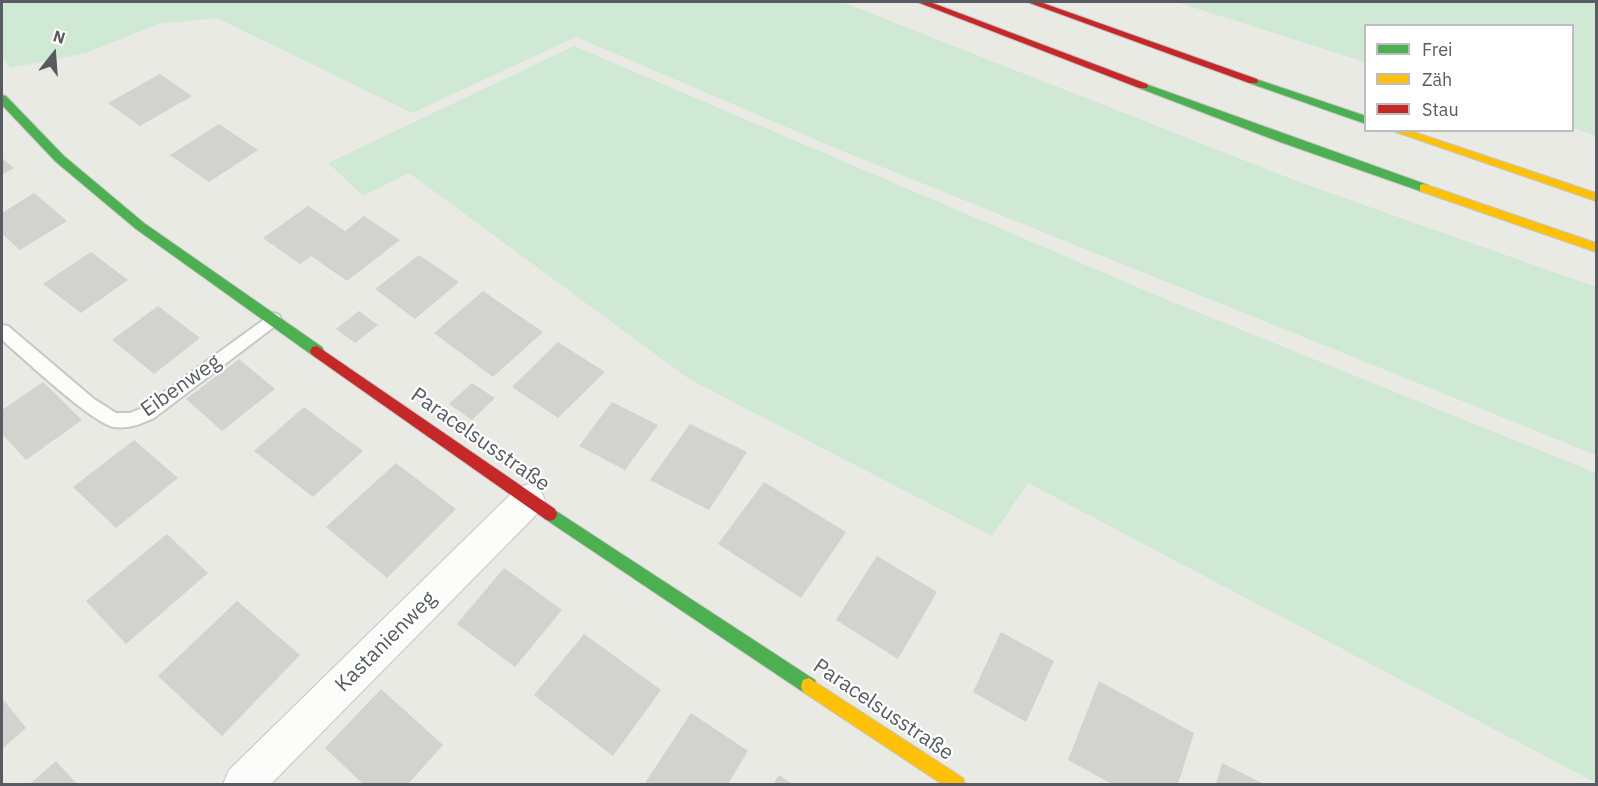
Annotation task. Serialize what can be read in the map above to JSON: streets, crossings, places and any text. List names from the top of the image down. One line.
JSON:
{"streets":{"main road":["Paracelsusstraße"],"street":["Kastanienweg"],"lane":["Eibenweg"]},"crossings":[["Eibenweg","Paracelsusstraße"],["Paracelsusstraße","Kastanienweg"]],"legend":["Frei","Zäh","Stau"],"north":"top"}
